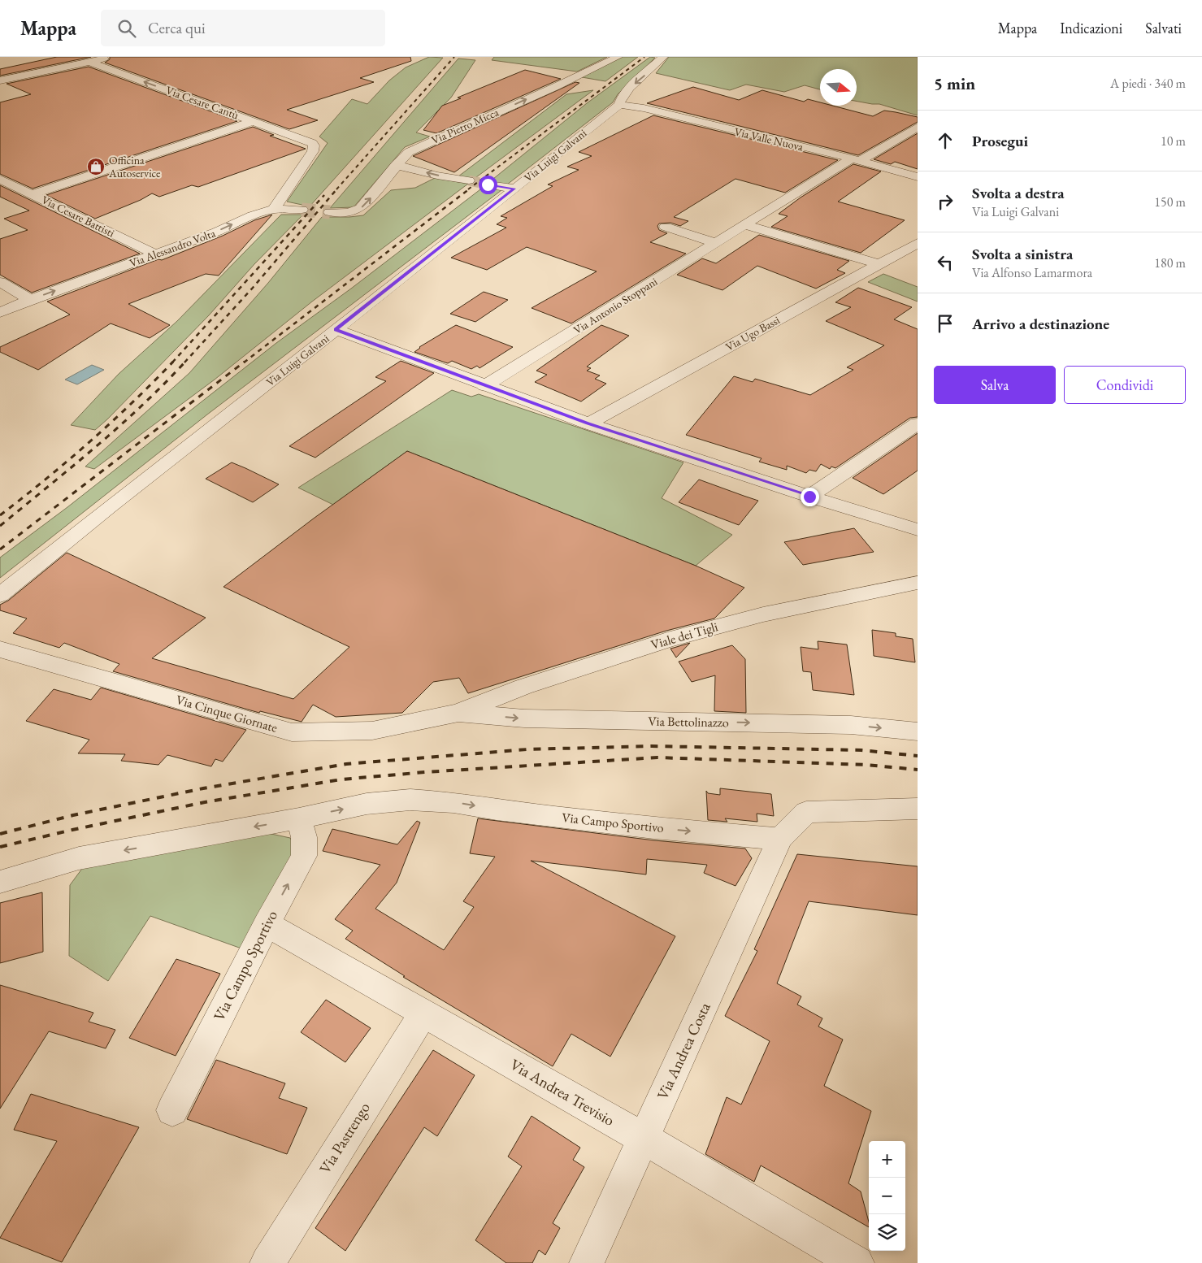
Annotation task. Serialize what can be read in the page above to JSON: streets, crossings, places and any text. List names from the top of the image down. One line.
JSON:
{"streets":{"street":["Via Cesare Cantù","Via Pietro Micca","Via Valle Nuova","Via Luigi Galvani","Via Cesare Battisti","Via Alessandro Volta","Via Antonio Stoppani","Via Ugo Bassi","Viale dei Tigli","Via Cinque Giornate","Via Bettolinazzo","Via Campo Sportivo","Via Andrea Costa","Via Andrea Trevisio","Via Pastrengo"]},"crossings":[["Via Cesare Cantù","Via Alessandro Volta"],["Via Valle Nuova","Via Luigi Galvani"],["Via Valle Nuova","Via Antonio Stoppani"],["Via Cesare Battisti","Via Alessandro Volta"],["Viale dei Tigli","Via Cinque Giornate"],["Viale dei Tigli","Via Bettolinazzo"],["Via Cinque Giornate","Via Bettolinazzo"],["Via Campo Sportivo","Via Andrea Costa"],["Via Campo Sportivo","Via Andrea Trevisio"],["Via Andrea Costa","Via Andrea Trevisio"],["Via Andrea Trevisio","Via Pastrengo"]],"one_way":["Via Cesare Cantù","Via Pietro Micca"],"places":{"shop":["Officina Autoservice"]},"north":"right","page":{"header":"Mappa","search":"Cerca qui","nav":["Mappa","Indicazioni","Salvati"],"heading":["5 min","A piedi · 340 m"],"list":[["Prosegui","10 m"],["Svolta a destra","Via Luigi Galvani","150 m"],["Svolta a sinistra","Via Alfonso Lamarmora","180 m"],"Arrivo a destinazione"],"buttons":["Salva","Condividi"],"map_buttons":["+","−"]}}
